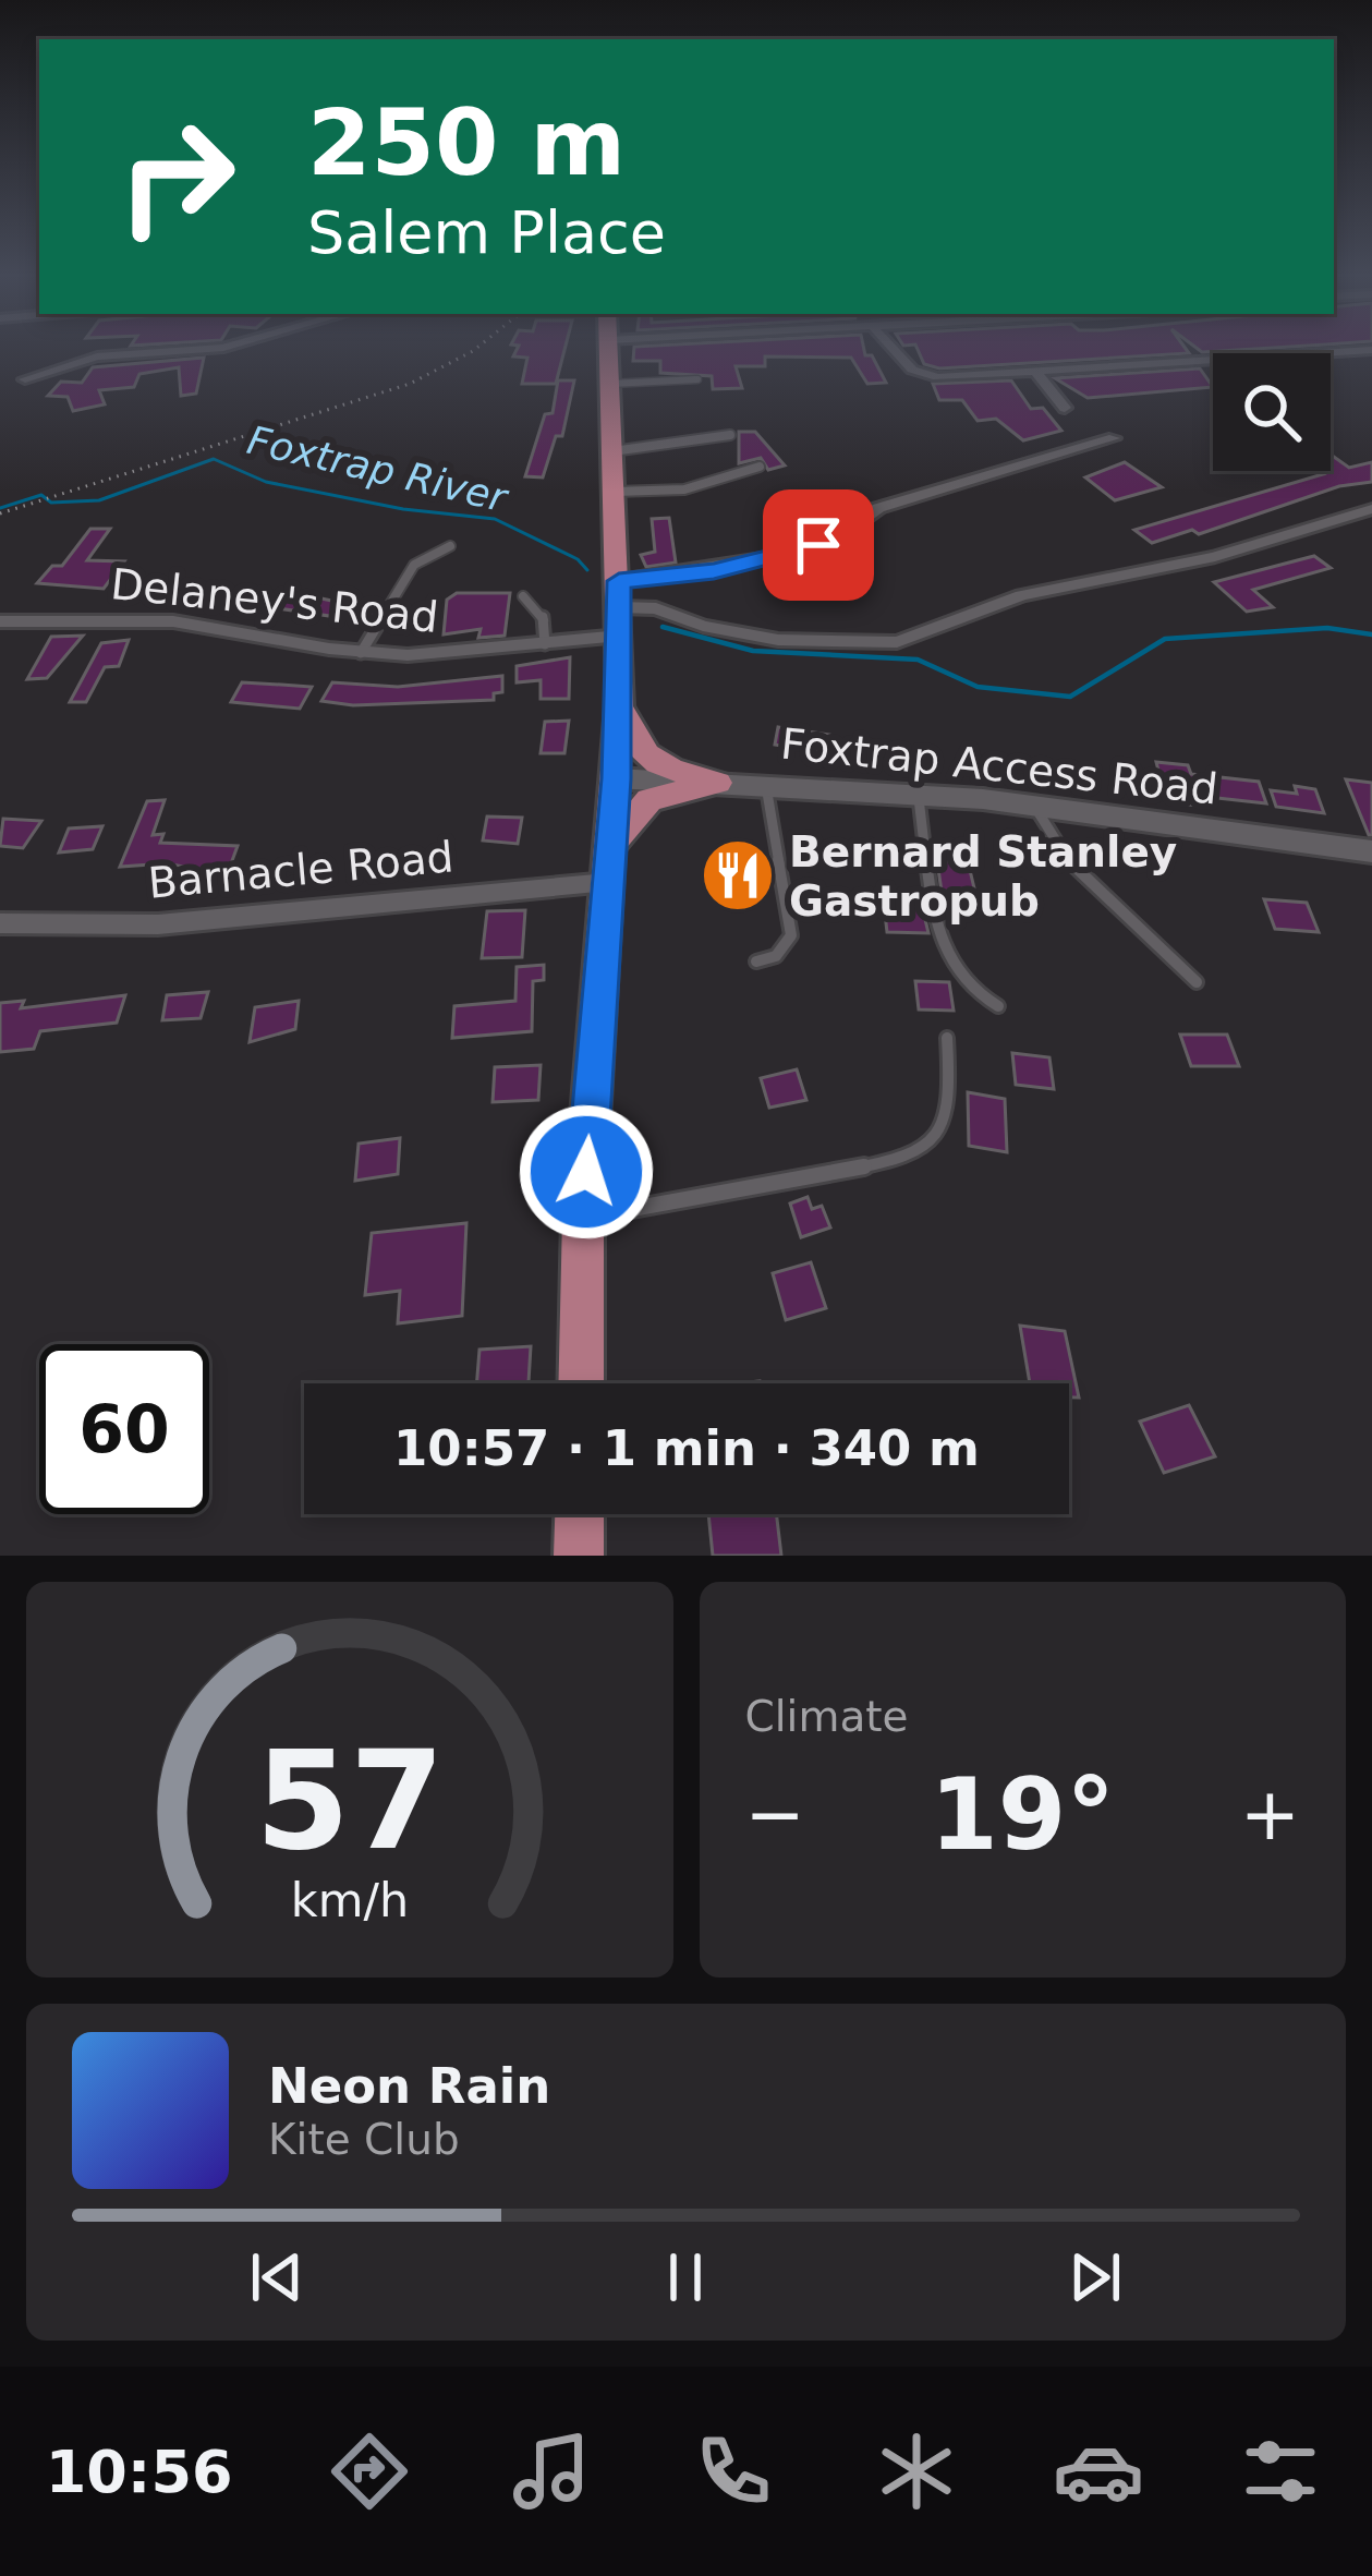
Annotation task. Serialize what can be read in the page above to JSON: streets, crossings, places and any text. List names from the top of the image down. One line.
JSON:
{"streets":{"main road":["Foxtrap Access Road"],"street":["Delaney's Road","Barnacle Road"]},"water":["Foxtrap River"],"places":{"restaurant":["Bernard Stanley Gastropub"]},"page":{"turn":["250 m","Salem Place"],"limit":"60","trip":"10:57 · 1 min · 340 m","tile":"Climate","heat":["−","19°","+"],"song":["Neon Rain","Kite Club"],"tabs":"10:56","gauge":["57","km/h"]}}
